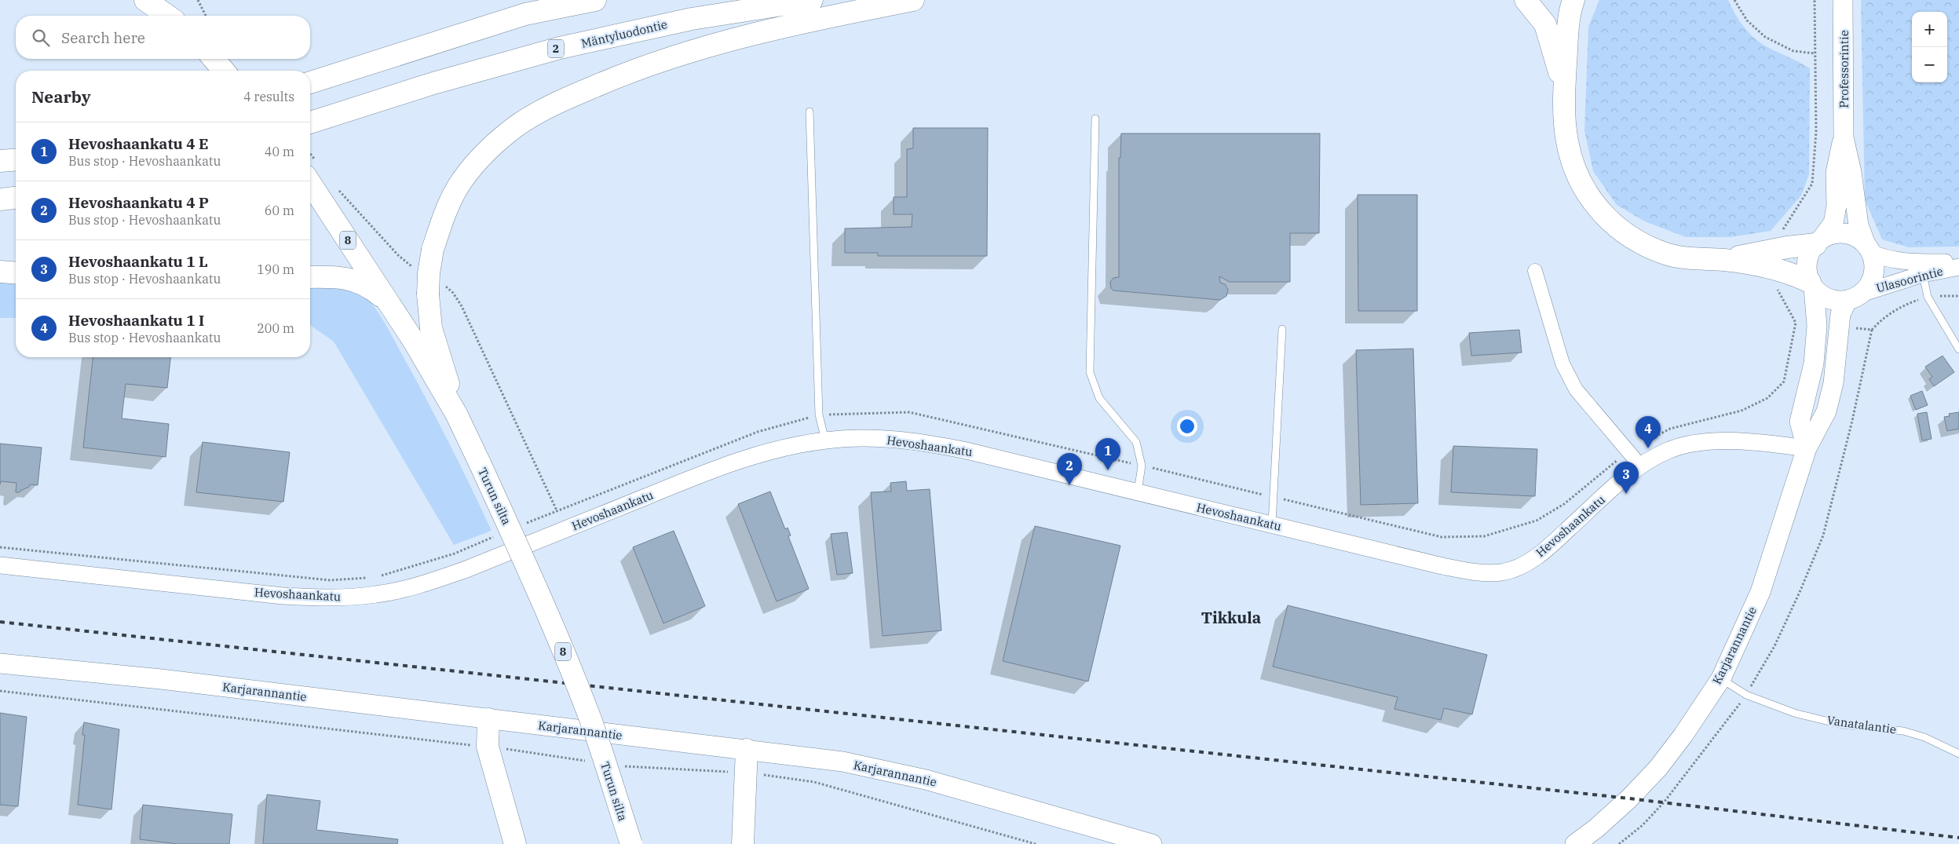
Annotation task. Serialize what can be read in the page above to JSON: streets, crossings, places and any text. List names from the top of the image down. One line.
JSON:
{"streets":{"highway":["Mäntyluodontie","2","8","Turun silta"],"main road":["Professorintie","Karjarannantie"],"street":["Ulasoorintie","Hevoshaankatu"],"lane":["Vanatalantie"]},"crossings":[["Professorintie","Ulasoorintie"],["Professorintie","Karjarannantie"],["8","Turun silta"],["Ulasoorintie","Karjarannantie"],["Hevoshaankatu","Karjarannantie"],["Karjarannantie","Vanatalantie"]],"districts":["Tikkula"],"page":{"map_buttons":["+","−"],"search":"Search here","heading":["Nearby","4 results"],"list":[{"mark":"1","name":"Hevoshaankatu 4 E","note":"Bus stop · Hevoshaankatu","value":"40 m"},{"mark":"2","name":"Hevoshaankatu 4 P","note":"Bus stop · Hevoshaankatu","value":"60 m"},{"mark":"3","name":"Hevoshaankatu 1 L","note":"Bus stop · Hevoshaankatu","value":"190 m"},{"mark":"4","name":"Hevoshaankatu 1 I","note":"Bus stop · Hevoshaankatu","value":"200 m"}],"pins":["4","1","2","3"]}}
